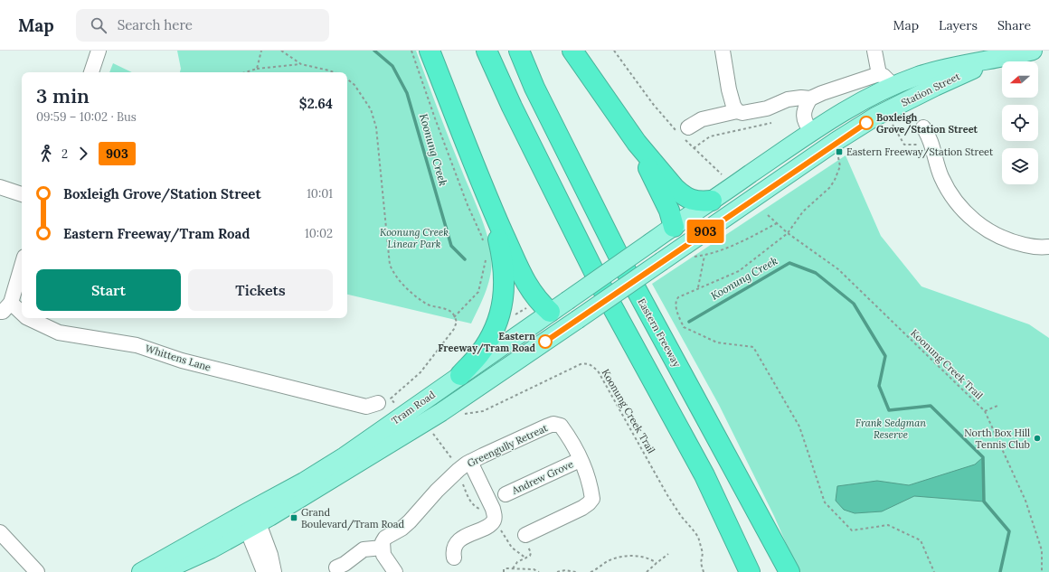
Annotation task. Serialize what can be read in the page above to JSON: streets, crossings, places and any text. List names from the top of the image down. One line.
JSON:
{"streets":{"highway":["Eastern Freeway"],"main road":["Station Street","Tram Road"],"street":["Whittens Lane","Greengully Retreat","Andrew Grove"],"path":["Koonung Creek Trail"]},"crossings":[["Station Street","Tram Road"],["Greengully Retreat","Andrew Grove"]],"water":["Koonung Creek"],"parks":["Koonung Creek Linear Park","Frank Sedgman Reserve"],"places":{"other":["Boxleigh Grove/Station Street","Eastern Freeway/Tram Road","North Box Hill Tennis Club"],"transit":["Eastern Freeway/Station Street","Grand Boulevard/Tram Road"]},"lines":["bus line 903"],"north":"left","page":{"header":"Map","search":"Search here","nav":["Map","Layers","Share"],"on_map":"903","heading":["3 min","09:59 – 10:02 · Bus","$2.64"],"legs":["2","903"],"list":[{"name":"Boxleigh Grove/Station Street","value":"10:01"},{"name":"Eastern Freeway/Tram Road","value":"10:02"}],"buttons":["Start","Tickets"]}}
